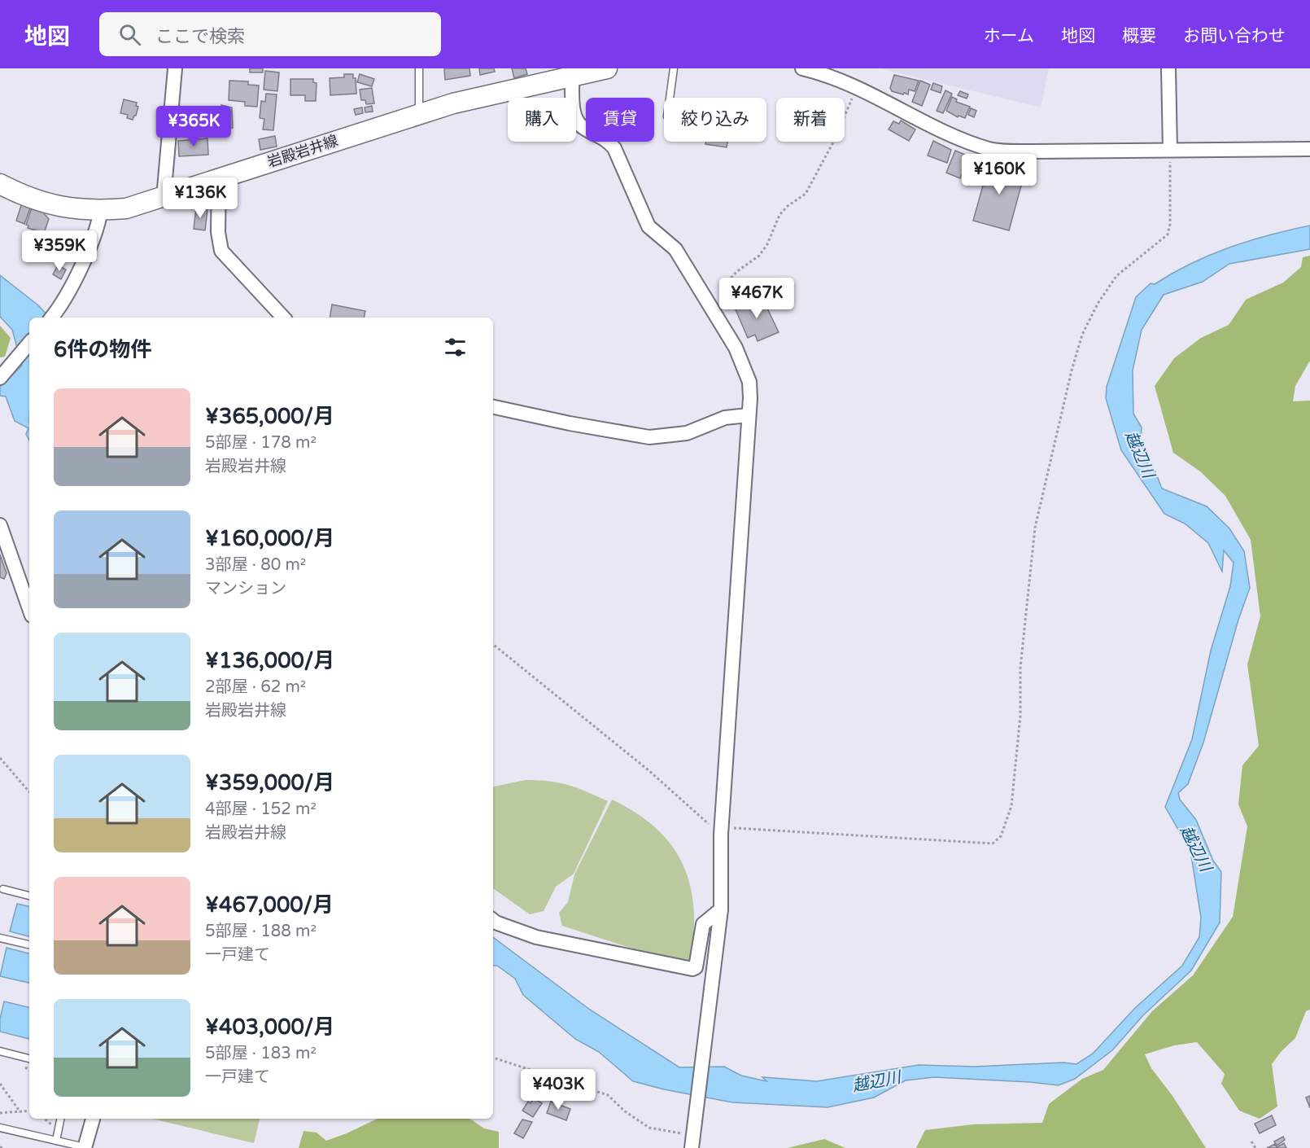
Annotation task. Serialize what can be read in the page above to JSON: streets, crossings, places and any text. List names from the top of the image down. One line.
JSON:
{"streets":{"main road":["岩殿岩井線"]},"water":["越辺川"],"page":{"header":"地図","search":"ここで検索","nav":["ホーム","地図","概要","お問い合わせ"],"chip":["購入","賃貸","絞り込み","新着"],"price":["¥365K","¥160K","¥136K","¥359K","¥467K","¥403K"],"heading":"6件の物件","list":[{"name":"¥365,000/月","note":"5部屋 · 178 m² · 岩殿岩井線"},{"name":"¥160,000/月","note":"3部屋 · 80 m² · マンション"},{"name":"¥136,000/月","note":"2部屋 · 62 m² · 岩殿岩井線"},{"name":"¥359,000/月","note":"4部屋 · 152 m² · 岩殿岩井線"},{"name":"¥467,000/月","note":"5部屋 · 188 m² · 一戸建て"},{"name":"¥403,000/月","note":"5部屋 · 183 m² · 一戸建て"}]}}
